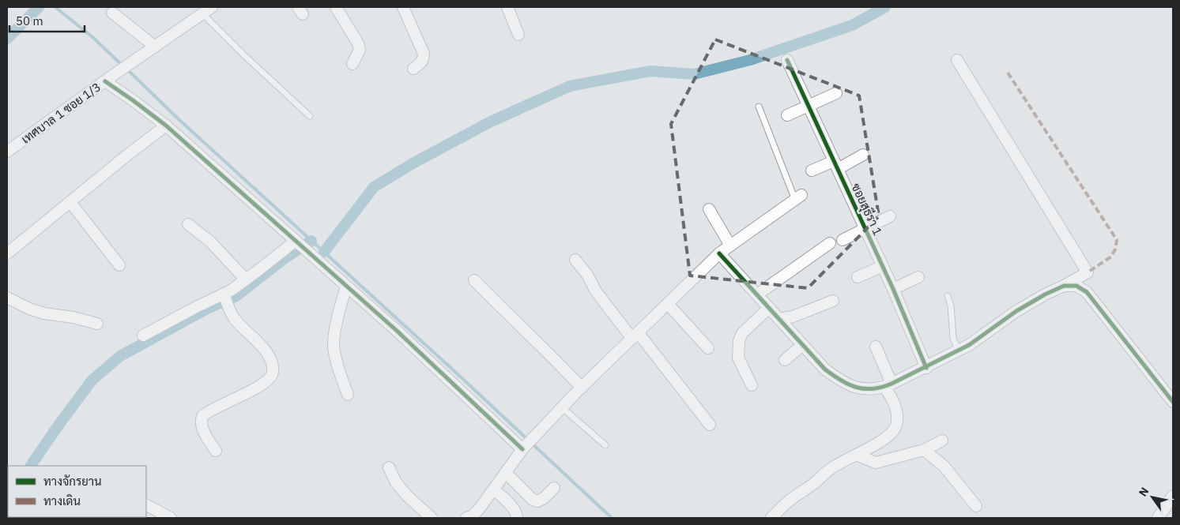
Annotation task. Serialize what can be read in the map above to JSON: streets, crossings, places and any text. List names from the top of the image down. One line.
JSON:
{"streets":{"street":["เทศบาล 1 ซอย 1/3","ซอยสุธีรา 1"]},"legend":["ทางจักรยาน","ทางเดิน"],"scale_bar":"50 m","north":"top left"}
